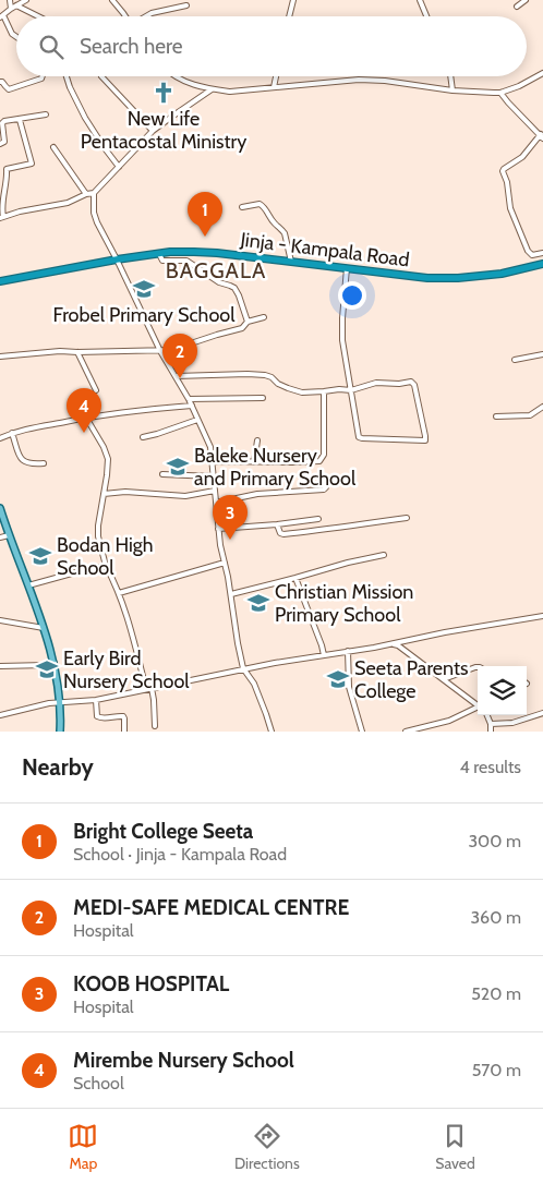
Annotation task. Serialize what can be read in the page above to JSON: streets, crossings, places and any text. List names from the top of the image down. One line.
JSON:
{"streets":{"highway":["Jinja - Kampala Road"]},"districts":["BAGGALA"],"places":{"church":["New Life Pentacostal Ministry"],"school or university":["Frobel Primary School","Baleke Nursery and Primary School","Bodan High School","Christian Mission Primary School","Early Bird Nursery School","Seeta Parents College"]},"page":{"search":"Search here","pins":["1","2","4","3"],"heading":["Nearby","4 results"],"list":[{"mark":"1","name":"Bright College Seeta","note":"School · Jinja - Kampala Road","value":"300 m"},{"mark":"2","name":"MEDI-SAFE MEDICAL CENTRE","note":"Hospital","value":"360 m"},{"mark":"3","name":"KOOB HOSPITAL","note":"Hospital","value":"520 m"},{"mark":"4","name":"Mirembe Nursery School","note":"School","value":"570 m"}],"nav":["Map","Directions","Saved"]}}
